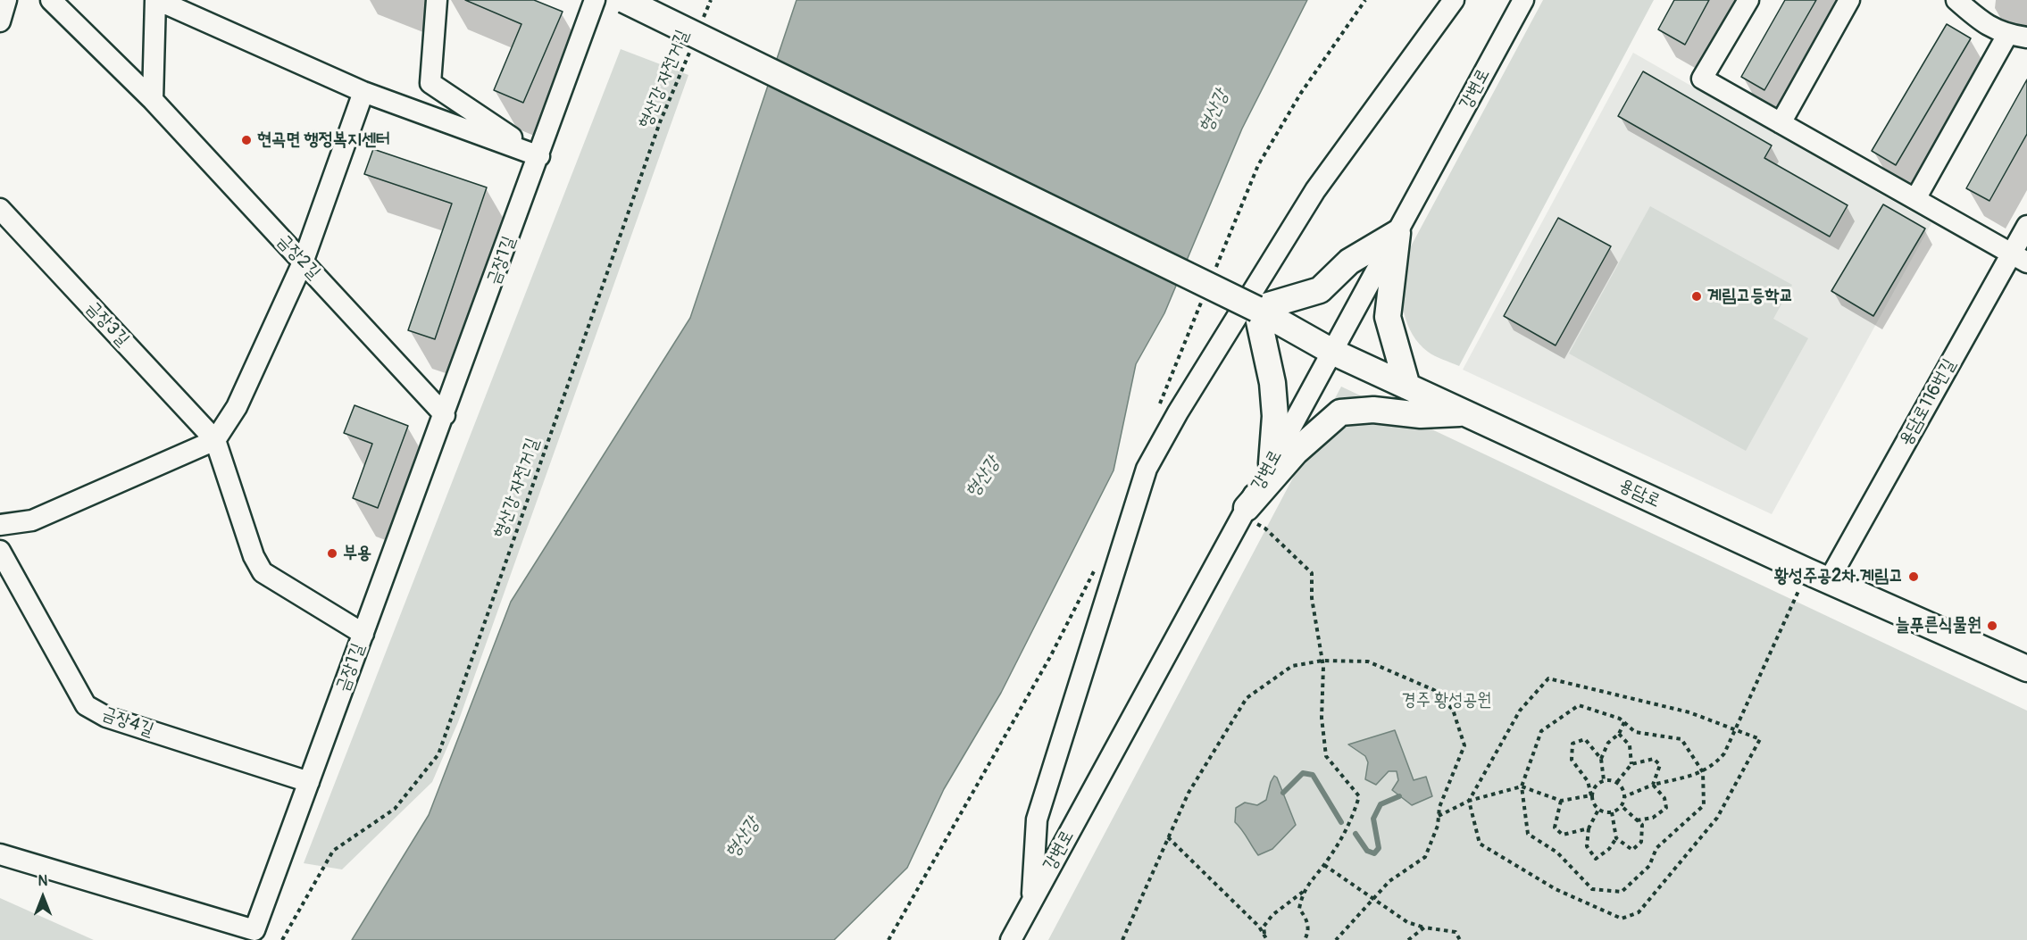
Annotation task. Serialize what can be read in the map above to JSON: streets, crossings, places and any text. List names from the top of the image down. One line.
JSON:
{"streets":{"main road":["용담로"],"street":["강변로","금장2길","금장1길","금장3길","용담로116번길","금장4길"],"path":["형산강 자전거길"]},"crossings":[["강변로","용담로"],["금장2길","금장1길"],["금장1길","금장3길"],["금장1길","금장4길"],["용담로116번길","용담로"]],"water":["형산강"],"parks":["경주 황성공원"],"places":["현곡면 행정복지센터","계림고등학교","부용","황성주공2차.계림고","늘푸른식물원"],"north":"top"}
